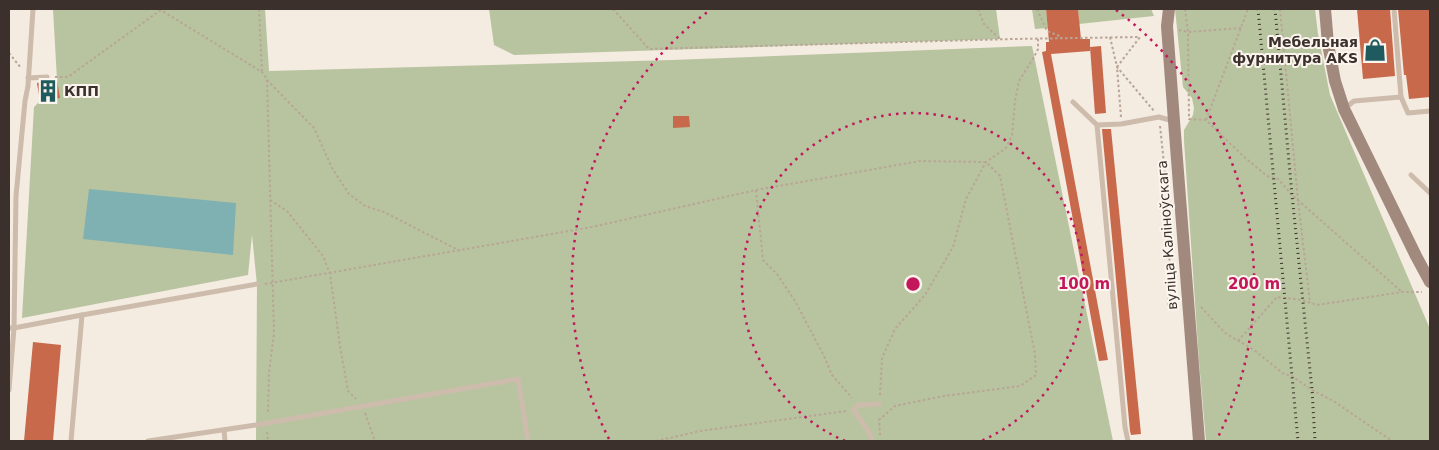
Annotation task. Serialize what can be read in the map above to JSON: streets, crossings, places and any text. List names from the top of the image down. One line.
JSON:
{"streets":{"street":["вуліца Каліноўскага"]},"places":{"shop":["Мебельная фурнитура AKS"],"building":["КПП"]},"rings":["100 m","200 m"]}
